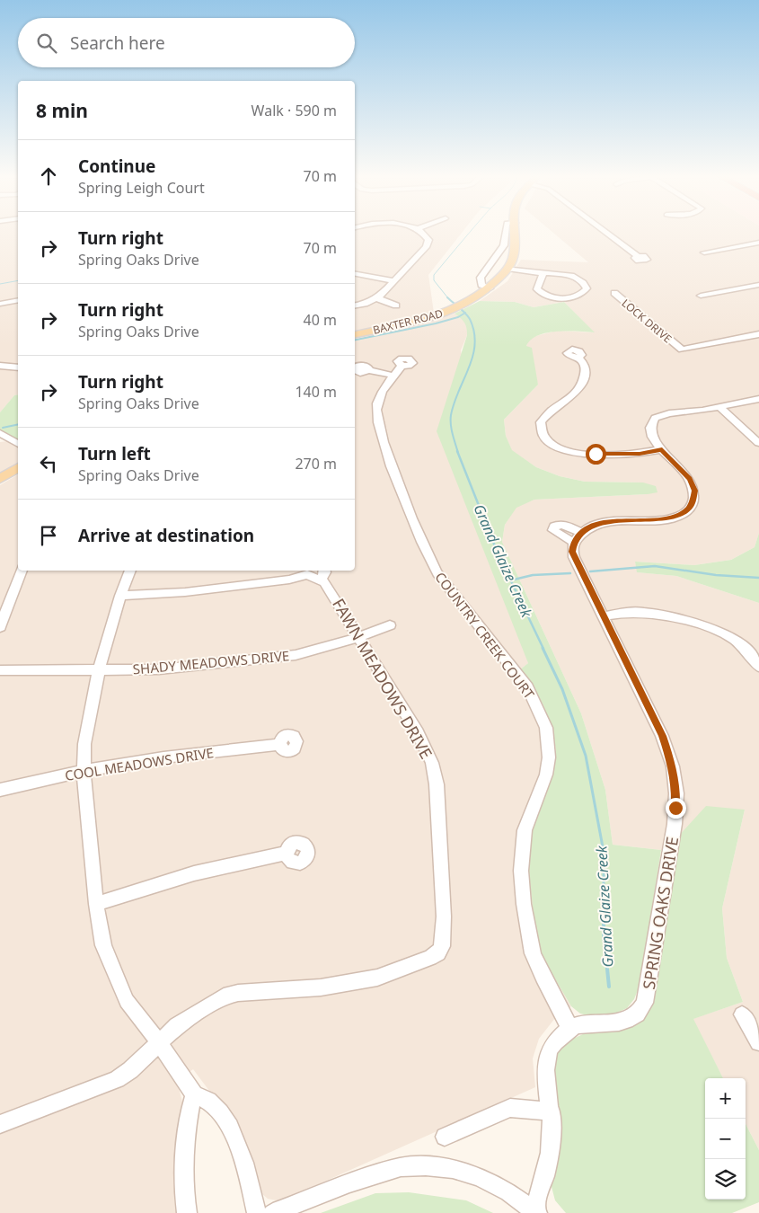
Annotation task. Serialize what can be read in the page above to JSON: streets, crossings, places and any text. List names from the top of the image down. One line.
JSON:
{"streets":{"main road":["BAXTER ROAD"],"street":["LOCK DRIVE","COUNTRY CREEK COURT","SHADY MEADOWS DRIVE","FAWN MEADOWS DRIVE","COOL MEADOWS DRIVE","SPRING OAKS DRIVE"]},"crossings":[["COUNTRY CREEK COURT","SPRING OAKS DRIVE"],["SHADY MEADOWS DRIVE","FAWN MEADOWS DRIVE"]],"water":["Grand Glaize Creek"],"page":{"search":"Search here","heading":["8 min","Walk · 590 m"],"list":[["Continue","Spring Leigh Court","70 m"],["Turn right","Spring Oaks Drive","70 m"],["Turn right","Spring Oaks Drive","40 m"],["Turn right","Spring Oaks Drive","140 m"],["Turn left","Spring Oaks Drive","270 m"],"Arrive at destination"],"map_buttons":["+","−"]}}
